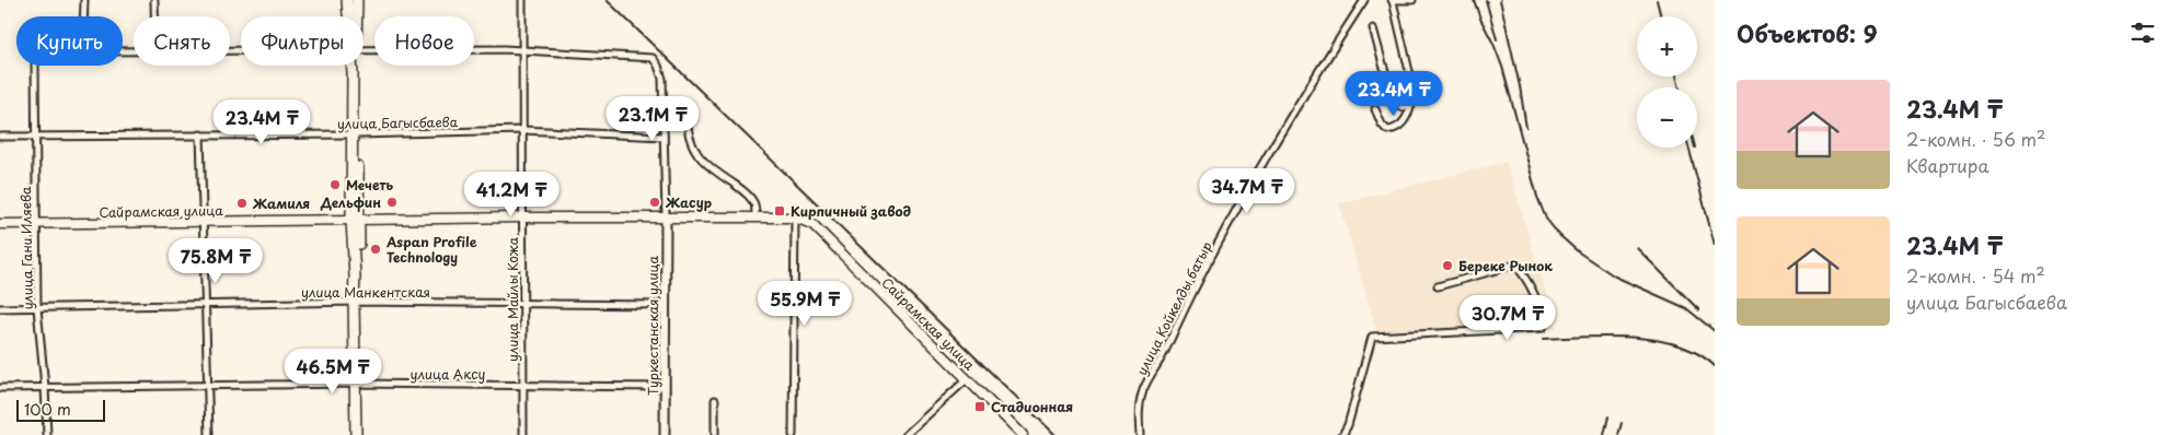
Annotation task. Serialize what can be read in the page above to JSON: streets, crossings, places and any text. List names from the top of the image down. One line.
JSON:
{"streets":{"main road":["Сайрамская улица"],"street":["улица Багысбаева","улица Гани Иляева","улица Манкентская","улица Майлы Кожа","улица Койкелды батыр","Туркестанская улица","улица Аксу"]},"crossings":[["улица Багысбаева","улица Гани Иляева"],["улица Багысбаева","улица Майлы Кожа"],["Сайрамская улица","улица Гани Иляева"],["Сайрамская улица","улица Майлы Кожа"],["Сайрамская улица","Туркестанская улица"],["улица Гани Иляева","улица Манкентская"],["улица Гани Иляева","улица Аксу"],["улица Манкентская","улица Майлы Кожа"],["улица Манкентская","Туркестанская улица"],["улица Майлы Кожа","улица Аксу"],["Туркестанская улица","улица Аксу"]],"places":{"other":["Мечеть","Дельфин","Жасур","Жамиля","Aspan Profile Technology","Береке Рынок"],"transit":["Кирпичный завод","Стадионная"]},"scale_bar":"100 m","page":{"heading":"Объектов: 9","map_buttons":["+","−"],"chip":["Купить","Снять","Фильтры","Новое"],"list":[{"name":"23.4M ₸","note":"2-комн. · 56 m² · Квартира"},{"name":"23.4M ₸","note":"2-комн. · 54 m² · улица Багысбаева"}],"price":["23.4M ₸","23.1M ₸","23.4M ₸","34.7M ₸","41.2M ₸","75.8M ₸","55.9M ₸","30.7M ₸","46.5M ₸"],"scale":"100 m"}}
